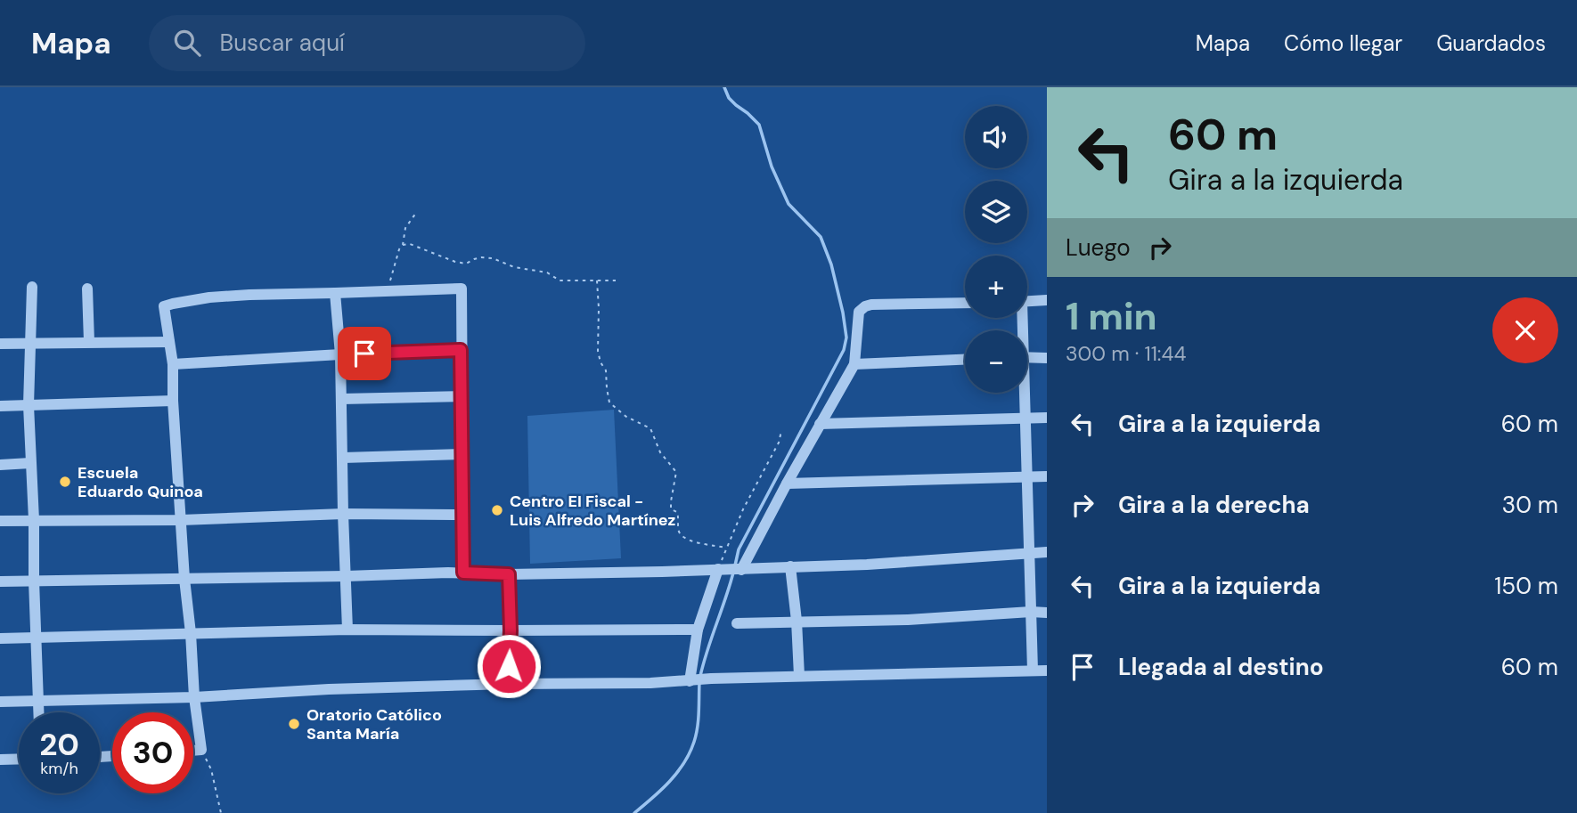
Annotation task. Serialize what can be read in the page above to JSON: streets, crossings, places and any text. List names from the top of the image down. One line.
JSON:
{"places":["Escuela Eduardo Quinoa","Centro EI Fiscal - Luis Alfredo Martínez","Oratorio Católico Santa María"],"page":{"header":"Mapa","search":"Buscar aquí","nav":["Mapa","Cómo llegar","Guardados"],"turn":["60 m","Gira a la izquierda"],"map_buttons":["+","−"],"then":"Luego","heading":["1 min","300 m · 11:44"],"list":[{"name":"Gira a la izquierda","value":"60 m"},{"name":"Gira a la derecha","value":"30 m"},{"name":"Gira a la izquierda","value":"150 m"},{"name":"Llegada al destino","value":"60 m"}],"speed":"20 km/h","limit":"30"}}
